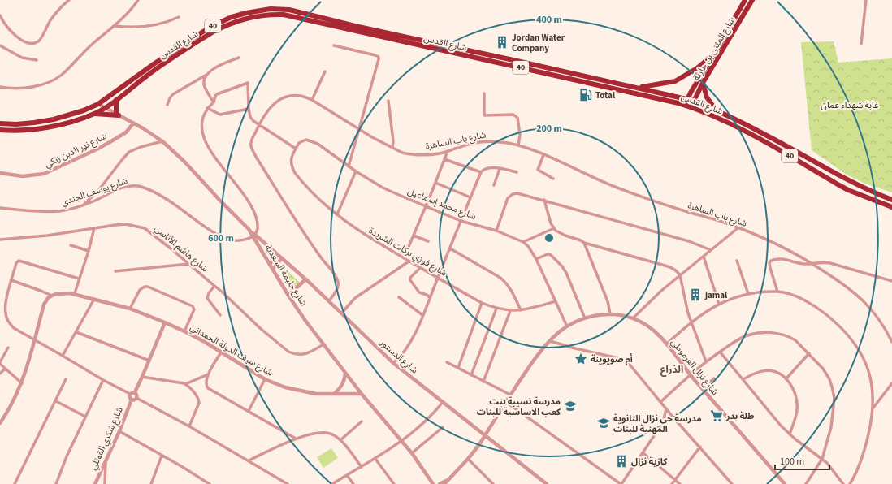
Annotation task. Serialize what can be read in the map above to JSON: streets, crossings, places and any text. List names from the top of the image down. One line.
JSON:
{"streets":{"highway":["40","شارع القدس","شارع المثنى بن حارثة"],"street":["شارع باب الساهرة","شارع نور الدين زنكي","شارع يوسف الجندي","شارع محمد إسماعيل","شارع هاشم الأتاسي","شارع فوزي بركات الشريدة","شارع حليمة السعدية","شارع سيف الدولة الحمداني","شارع الدستور","شارع نزال العرموطي","شارع شكري القوتلي"]},"crossings":[["شارع القدس","شارع المثنى بن حارثة"],["شارع باب الساهرة","شارع الدستور"],["شارع يوسف الجندي","شارع حليمة السعدية"],["شارع يوسف الجندي","شارع الدستور"],["شارع محمد إسماعيل","شارع فوزي بركات الشريدة"],["شارع محمد إسماعيل","شارع نزال العرموطي"],["شارع هاشم الأتاسي","شارع حليمة السعدية"],["شارع حليمة السعدية","شارع سيف الدولة الحمداني"],["شارع حليمة السعدية","شارع الدستور"],["شارع الدستور","شارع نزال العرموطي"]],"districts":["الذراع"],"parks":["غابة شهداء عمان"],"places":{"building":["Jordan Water Company","jamal","كازية نزال"],"fuel station":["Total"],"place":["أم صويوينة"],"school or university":["مدرسة نسيبة بنت كعب الاساسية للبنات","مدرسة حي نزال الثانوية المهنية للبنات"],"supermarket":["طلة بدر"]},"scale_bar":"100 m","rings":["400 m","200 m","600 m"]}
